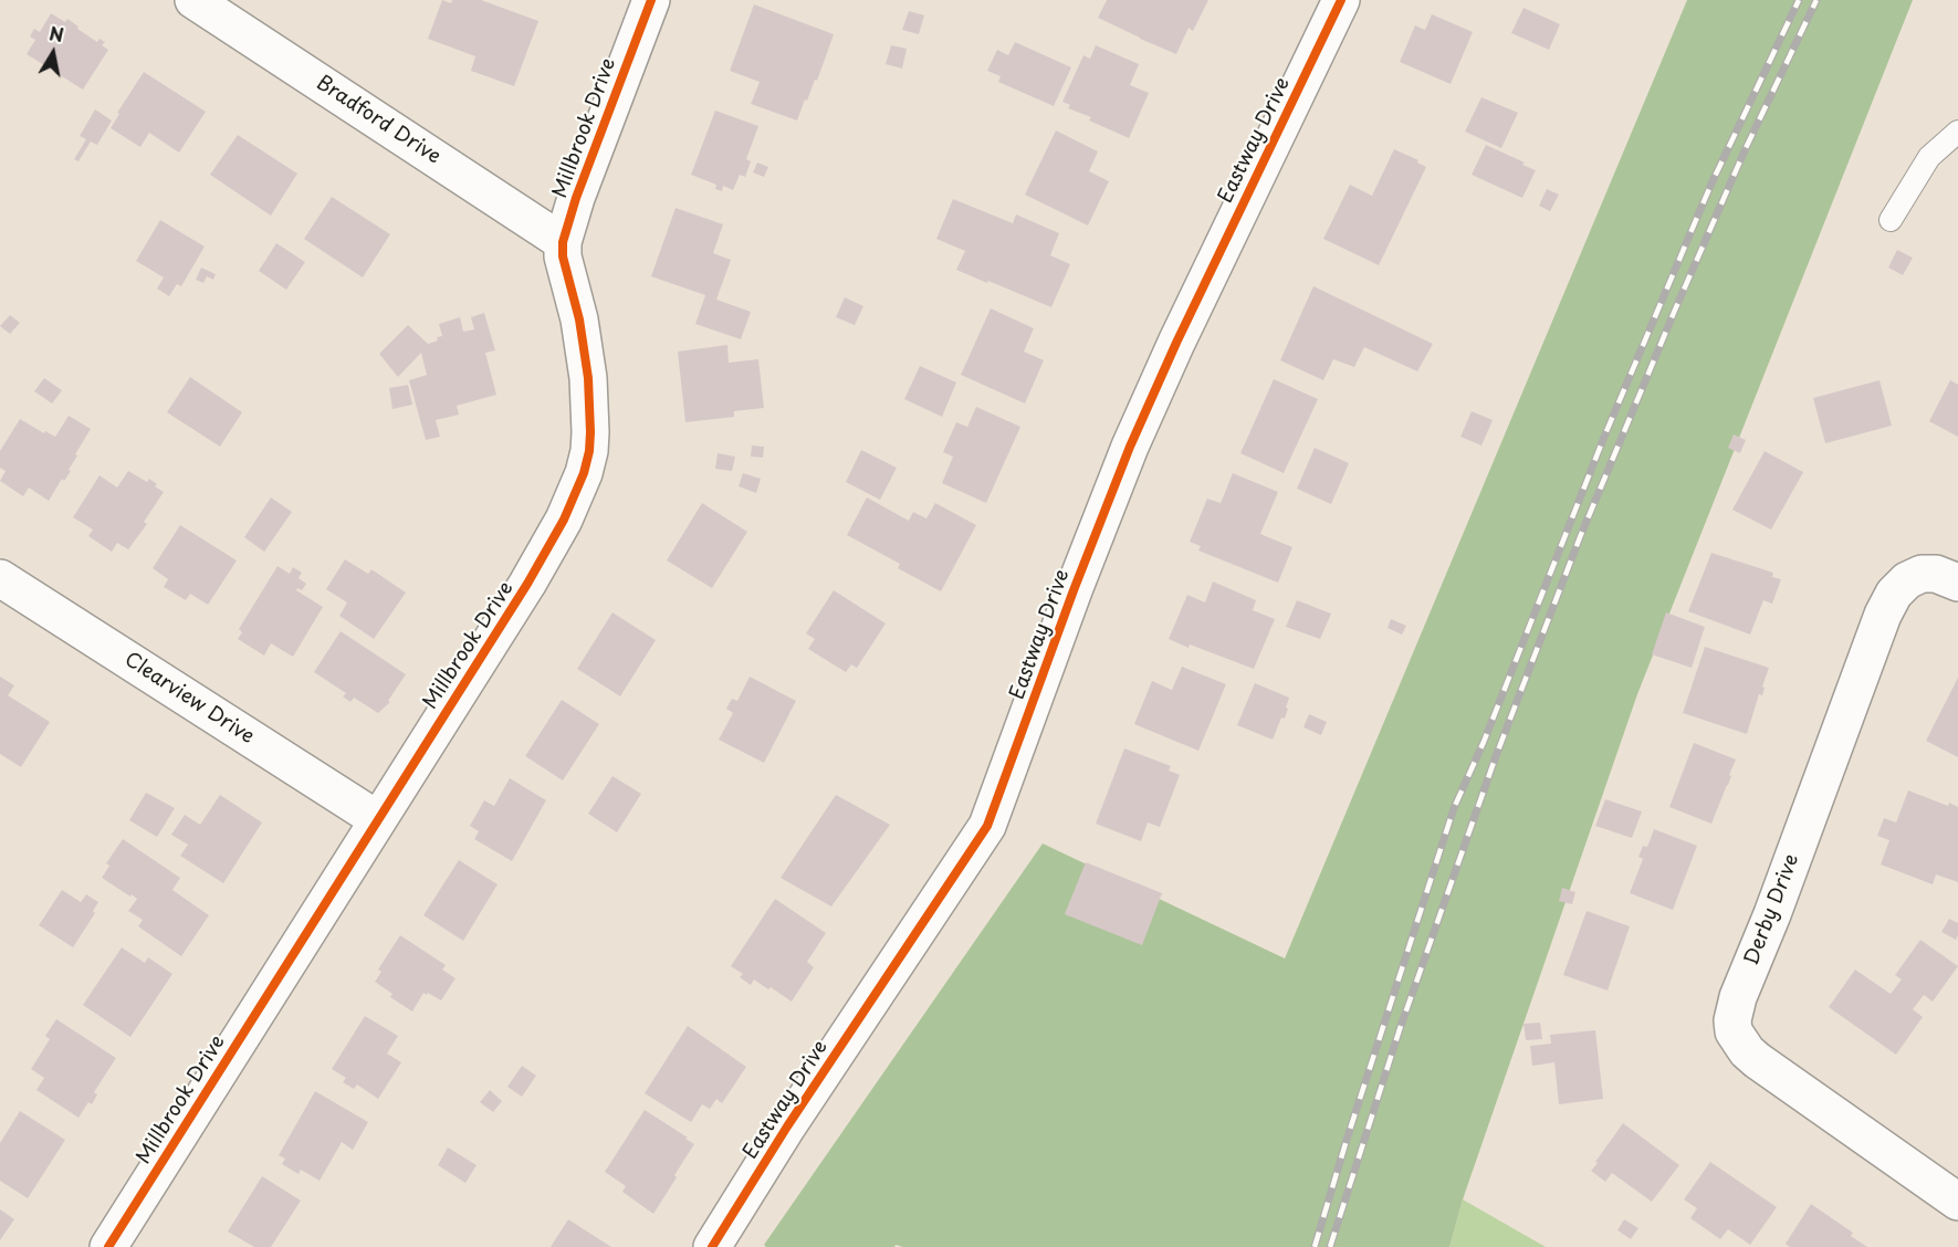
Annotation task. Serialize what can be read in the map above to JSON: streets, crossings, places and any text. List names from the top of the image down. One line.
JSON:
{"streets":{"street":["Bradford Drive","Millbrook Drive","Eastway Drive","Clearview Drive","Derby Drive"]},"crossings":[["Bradford Drive","Millbrook Drive"],["Millbrook Drive","Clearview Drive"]],"north":"top"}
